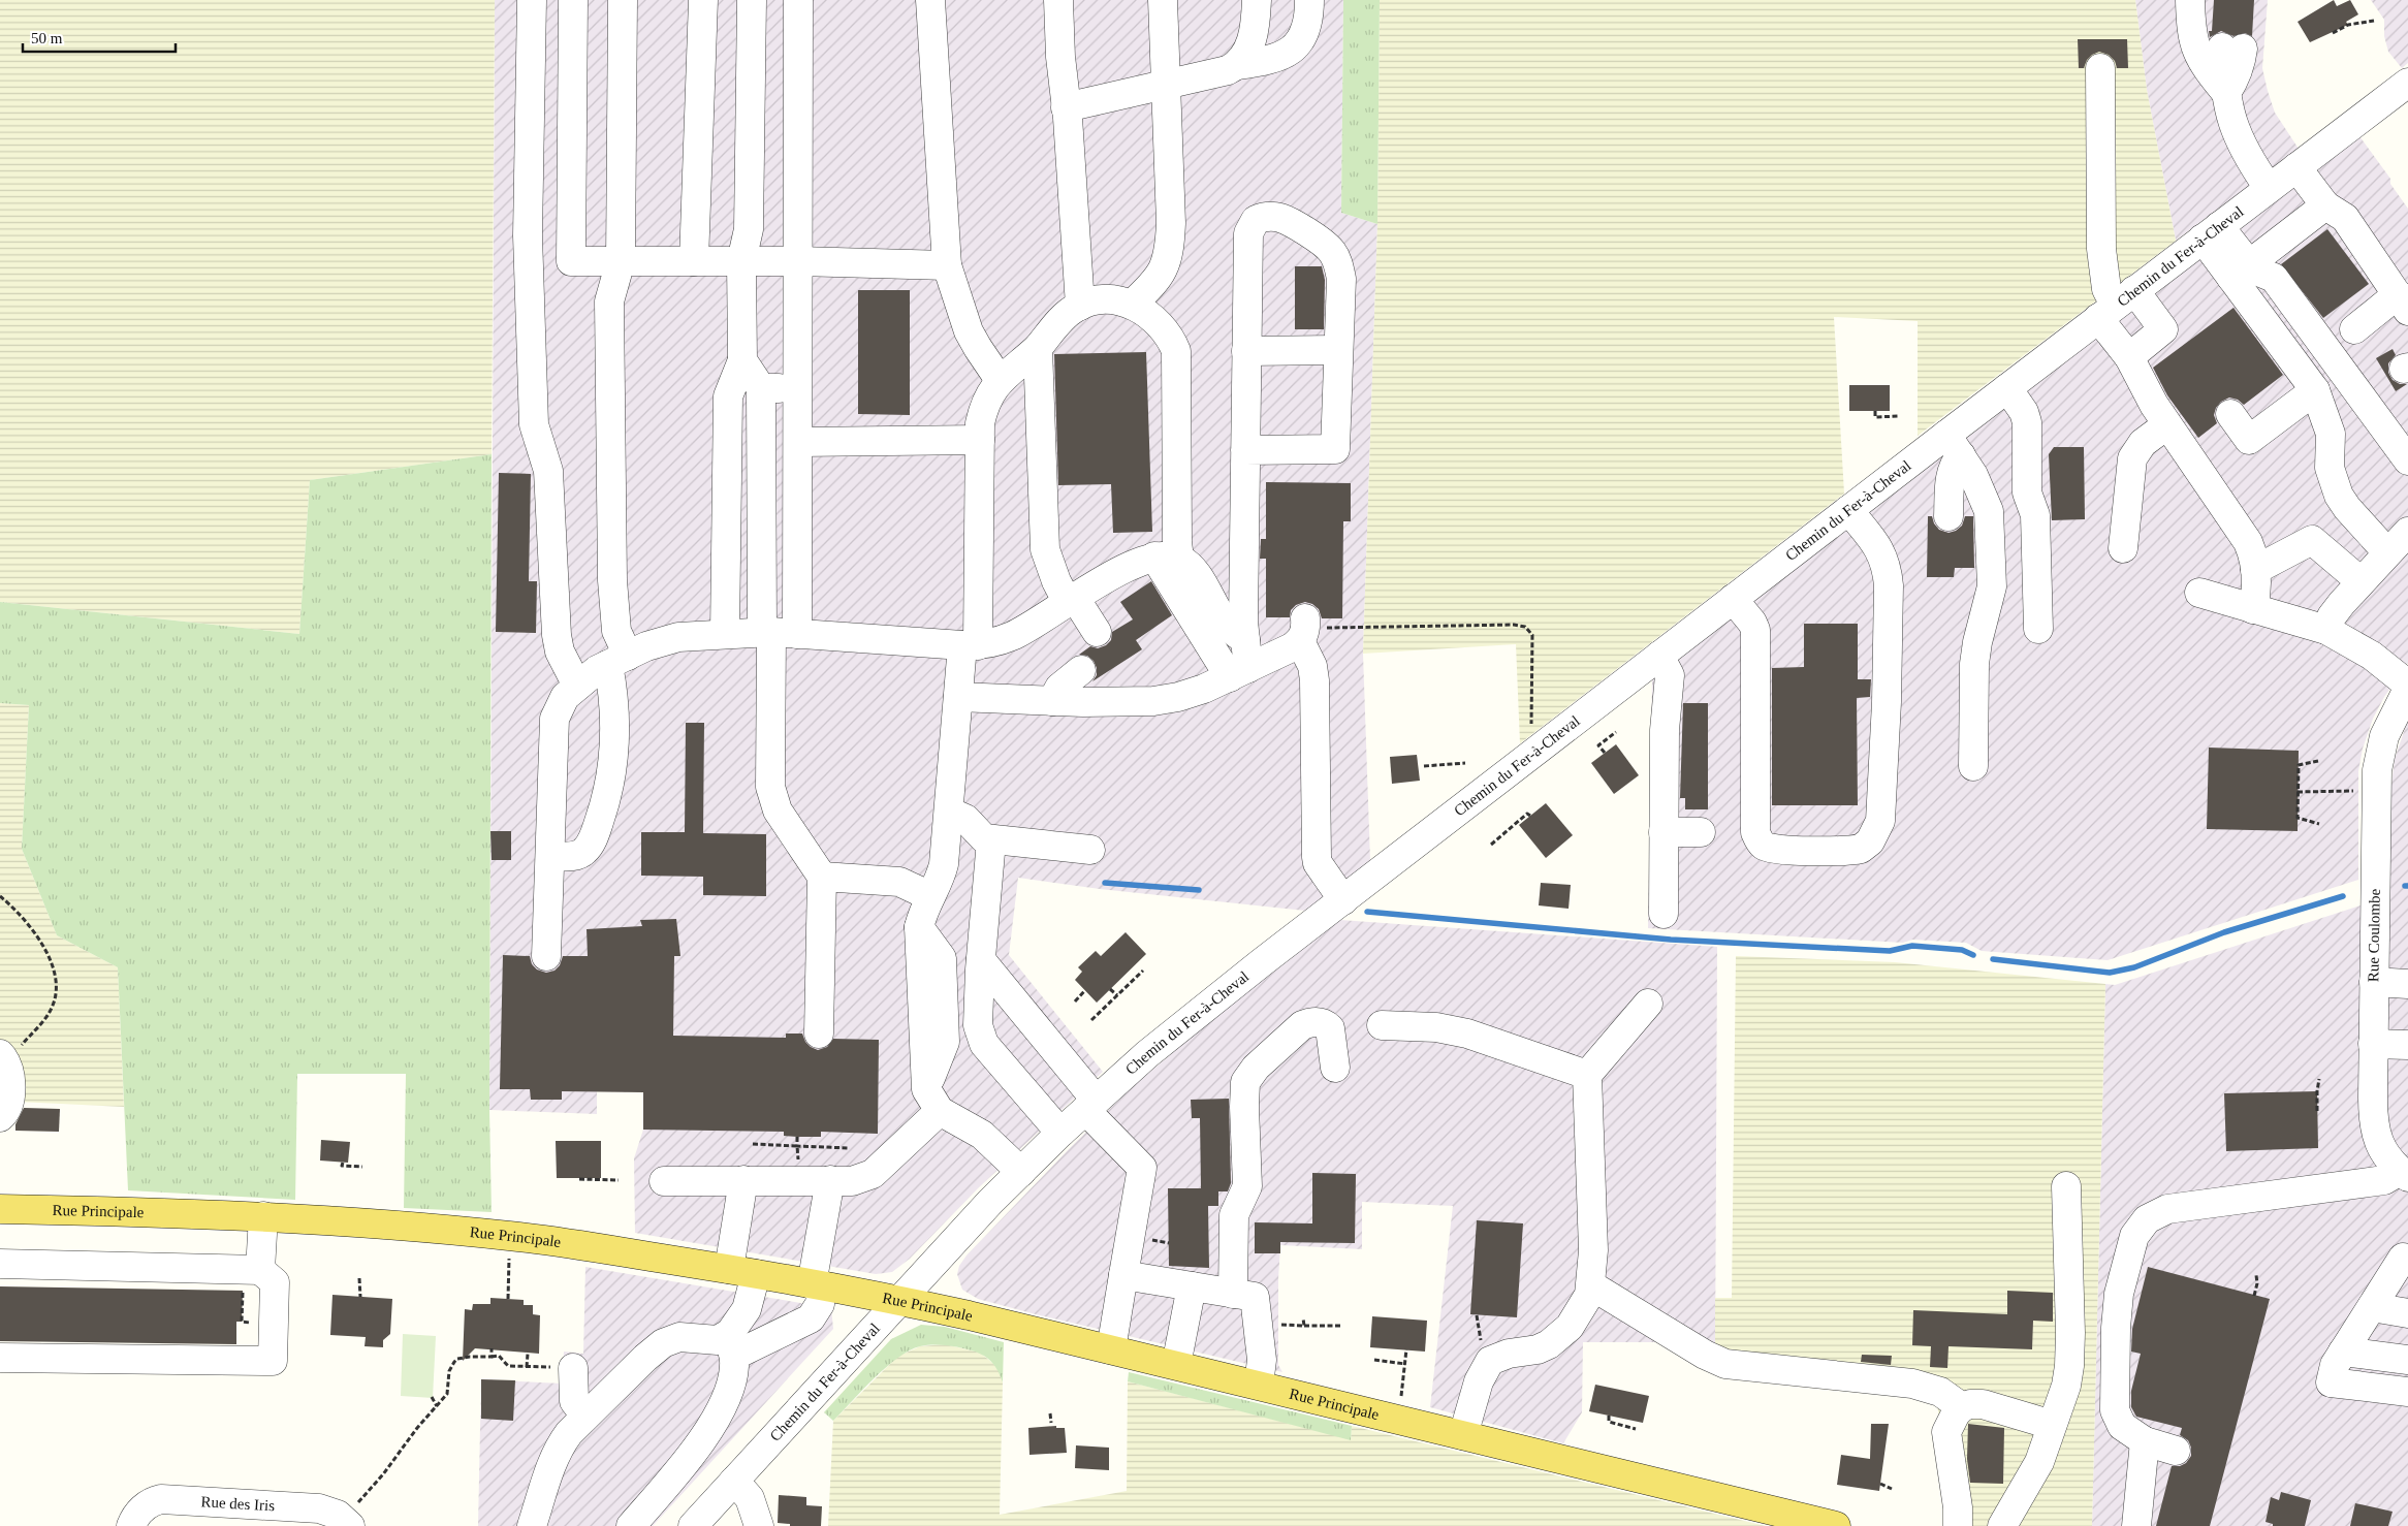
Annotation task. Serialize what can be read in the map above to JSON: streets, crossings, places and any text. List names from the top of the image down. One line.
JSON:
{"streets":{"main road":["Rue Principale"],"street":["Chemin du Fer-à-Cheval","Rue Coulombe","Rue des Iris"]},"crossings":[["Chemin du Fer-à-Cheval","Rue Principale"]],"scale_bar":"50 m"}
